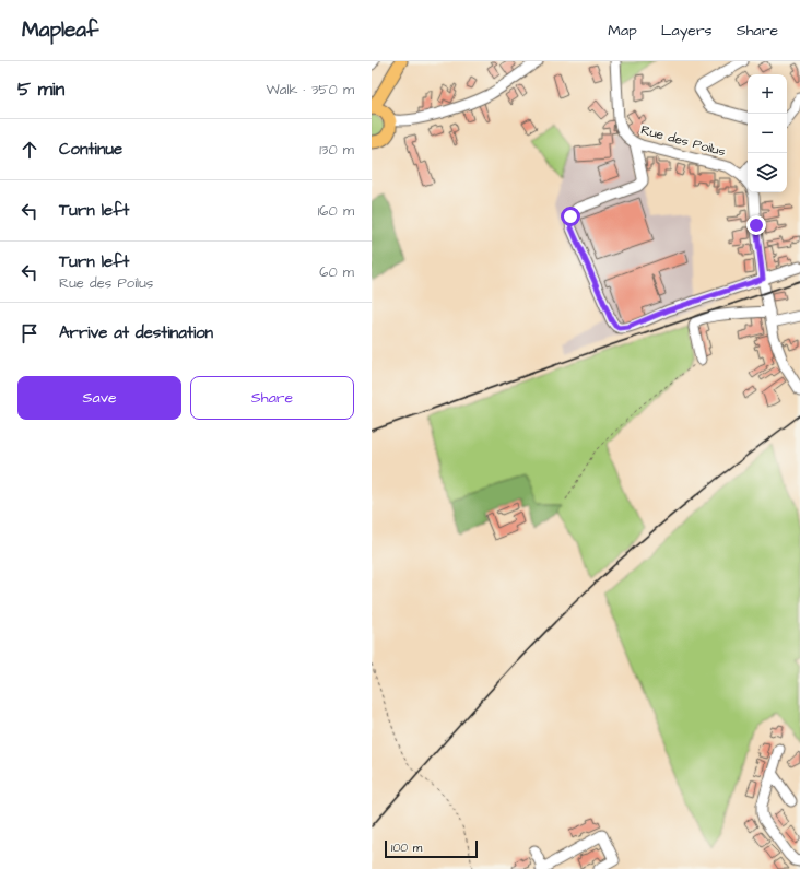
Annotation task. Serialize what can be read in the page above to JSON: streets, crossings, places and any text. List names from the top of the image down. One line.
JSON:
{"streets":{"street":["Rue des Poilus"]},"scale_bar":"100 m","page":{"header":"Mapleaf","nav":["Map","Layers","Share"],"heading":["5 min","Walk · 350 m"],"map_buttons":["+","−"],"list":[["Continue","130 m"],["Turn left","160 m"],["Turn left","Rue des Poilus","60 m"],"Arrive at destination"],"buttons":["Save","Share"],"scale":"100 m"}}
